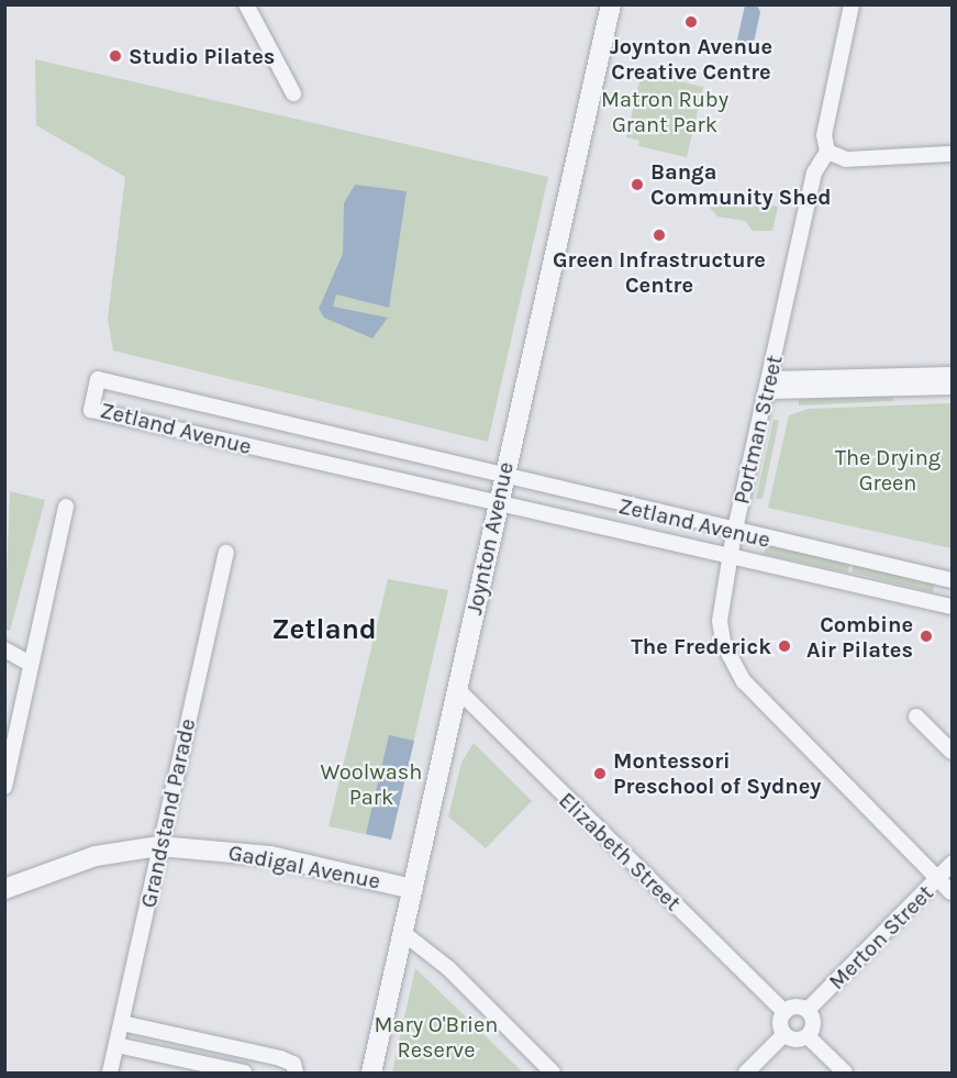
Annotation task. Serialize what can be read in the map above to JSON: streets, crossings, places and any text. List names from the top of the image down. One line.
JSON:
{"streets":{"street":["Zetland Avenue","Portman Street","Joynton Avenue","Grandstand Parade","Elizabeth Street","Gadigal Avenue","Merton Street"]},"crossings":[["Zetland Avenue","Portman Street"],["Zetland Avenue","Joynton Avenue"],["Portman Street","Merton Street"],["Joynton Avenue","Elizabeth Street"],["Joynton Avenue","Gadigal Avenue"],["Grandstand Parade","Gadigal Avenue"]],"districts":["Zetland"],"parks":["Matron Ruby Grant Park","The Drying Green","Woolwash Park","Mary O'Brien Reserve"],"places":["Joynton Avenue Creative Centre","Studio Pilates","Banga Community Shed","Green Infrastructure Centre","Combine Air Pilates","The Frederick","Montessori Preschool of Sydney"]}
